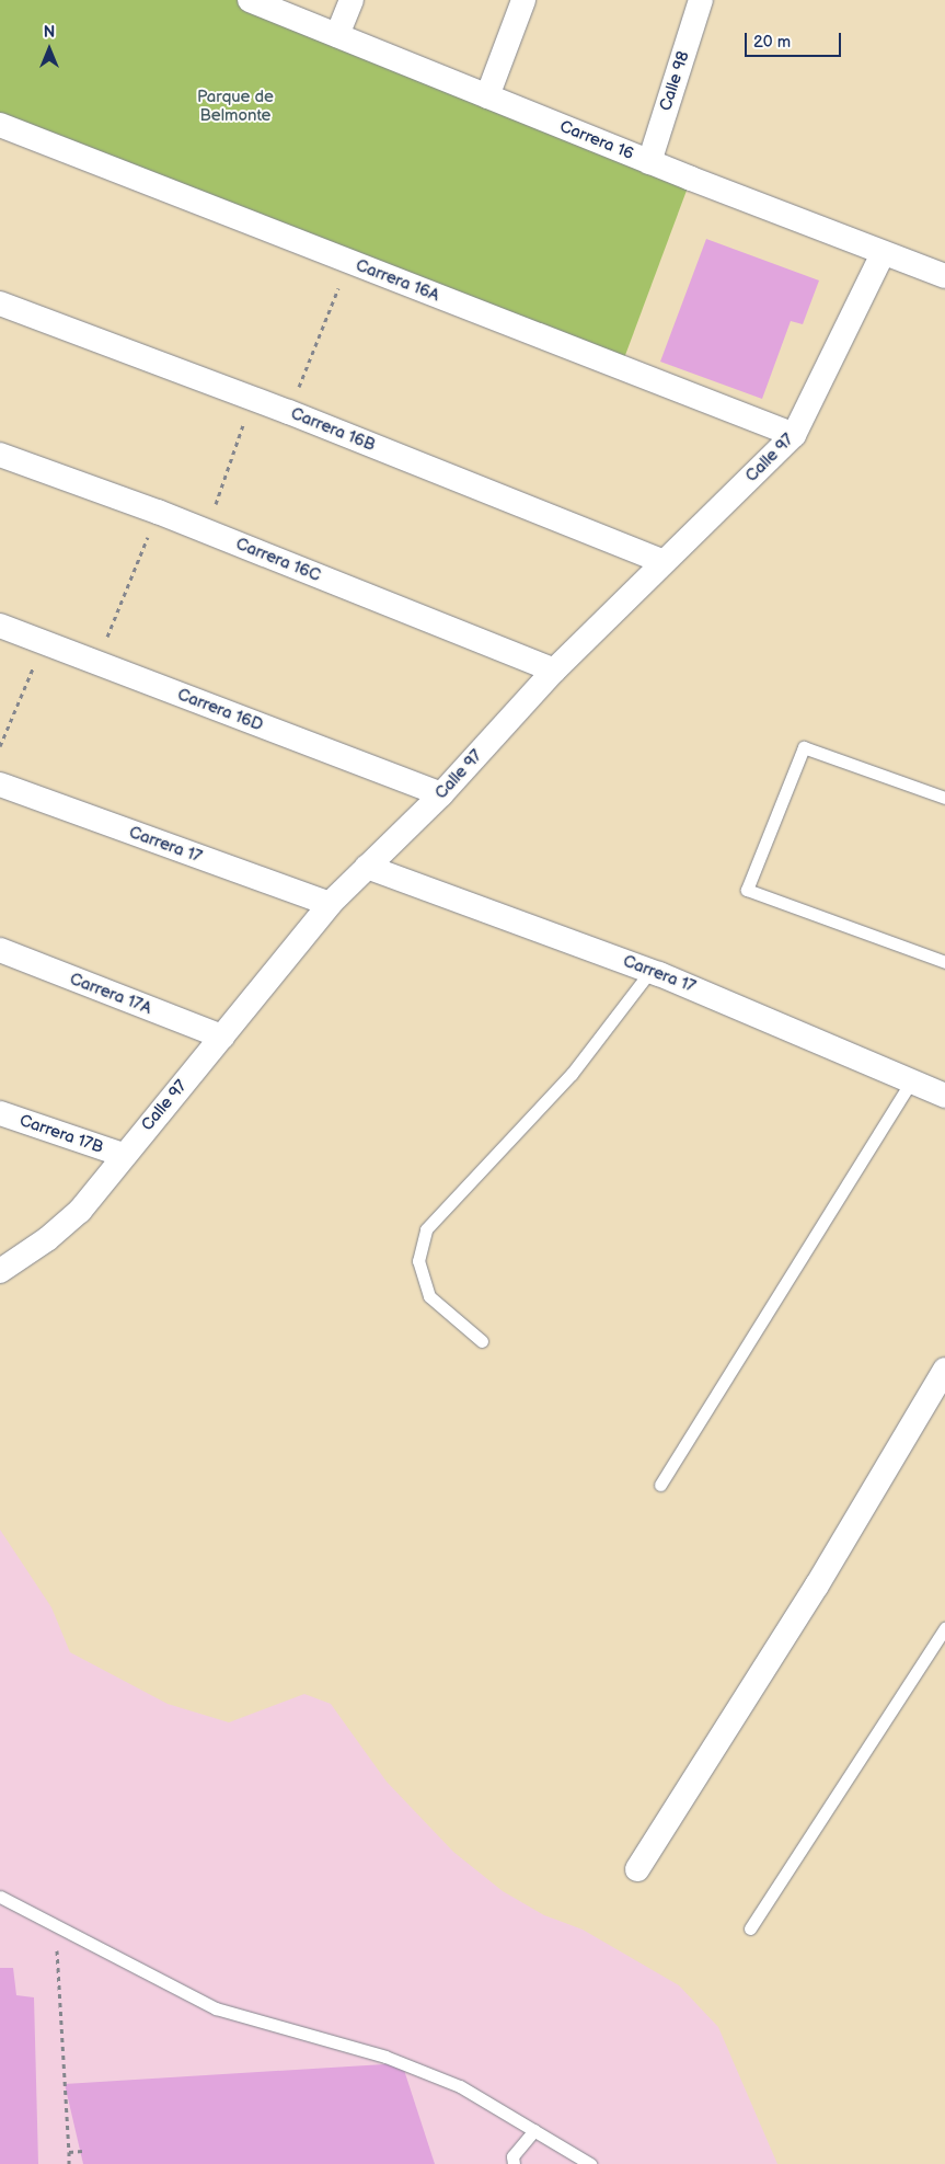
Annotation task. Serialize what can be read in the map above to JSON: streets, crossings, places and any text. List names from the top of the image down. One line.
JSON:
{"streets":{"street":["Calle 98","Carrera 16","Carrera 16A","Carrera 16B","Calle 97","Carrera 16C","Carrera 16D","Carrera 17","Carrera 17A","Carrera 17B"]},"crossings":[["Calle 98","Carrera 16"],["Carrera 16","Calle 97"],["Carrera 16A","Calle 97"],["Carrera 16B","Calle 97"],["Calle 97","Carrera 16C"],["Calle 97","Carrera 16D"],["Calle 97","Carrera 17"],["Calle 97","Carrera 17A"],["Calle 97","Carrera 17B"]],"parks":["Parque de Belmonte"],"scale_bar":"20 m","north":"top"}
